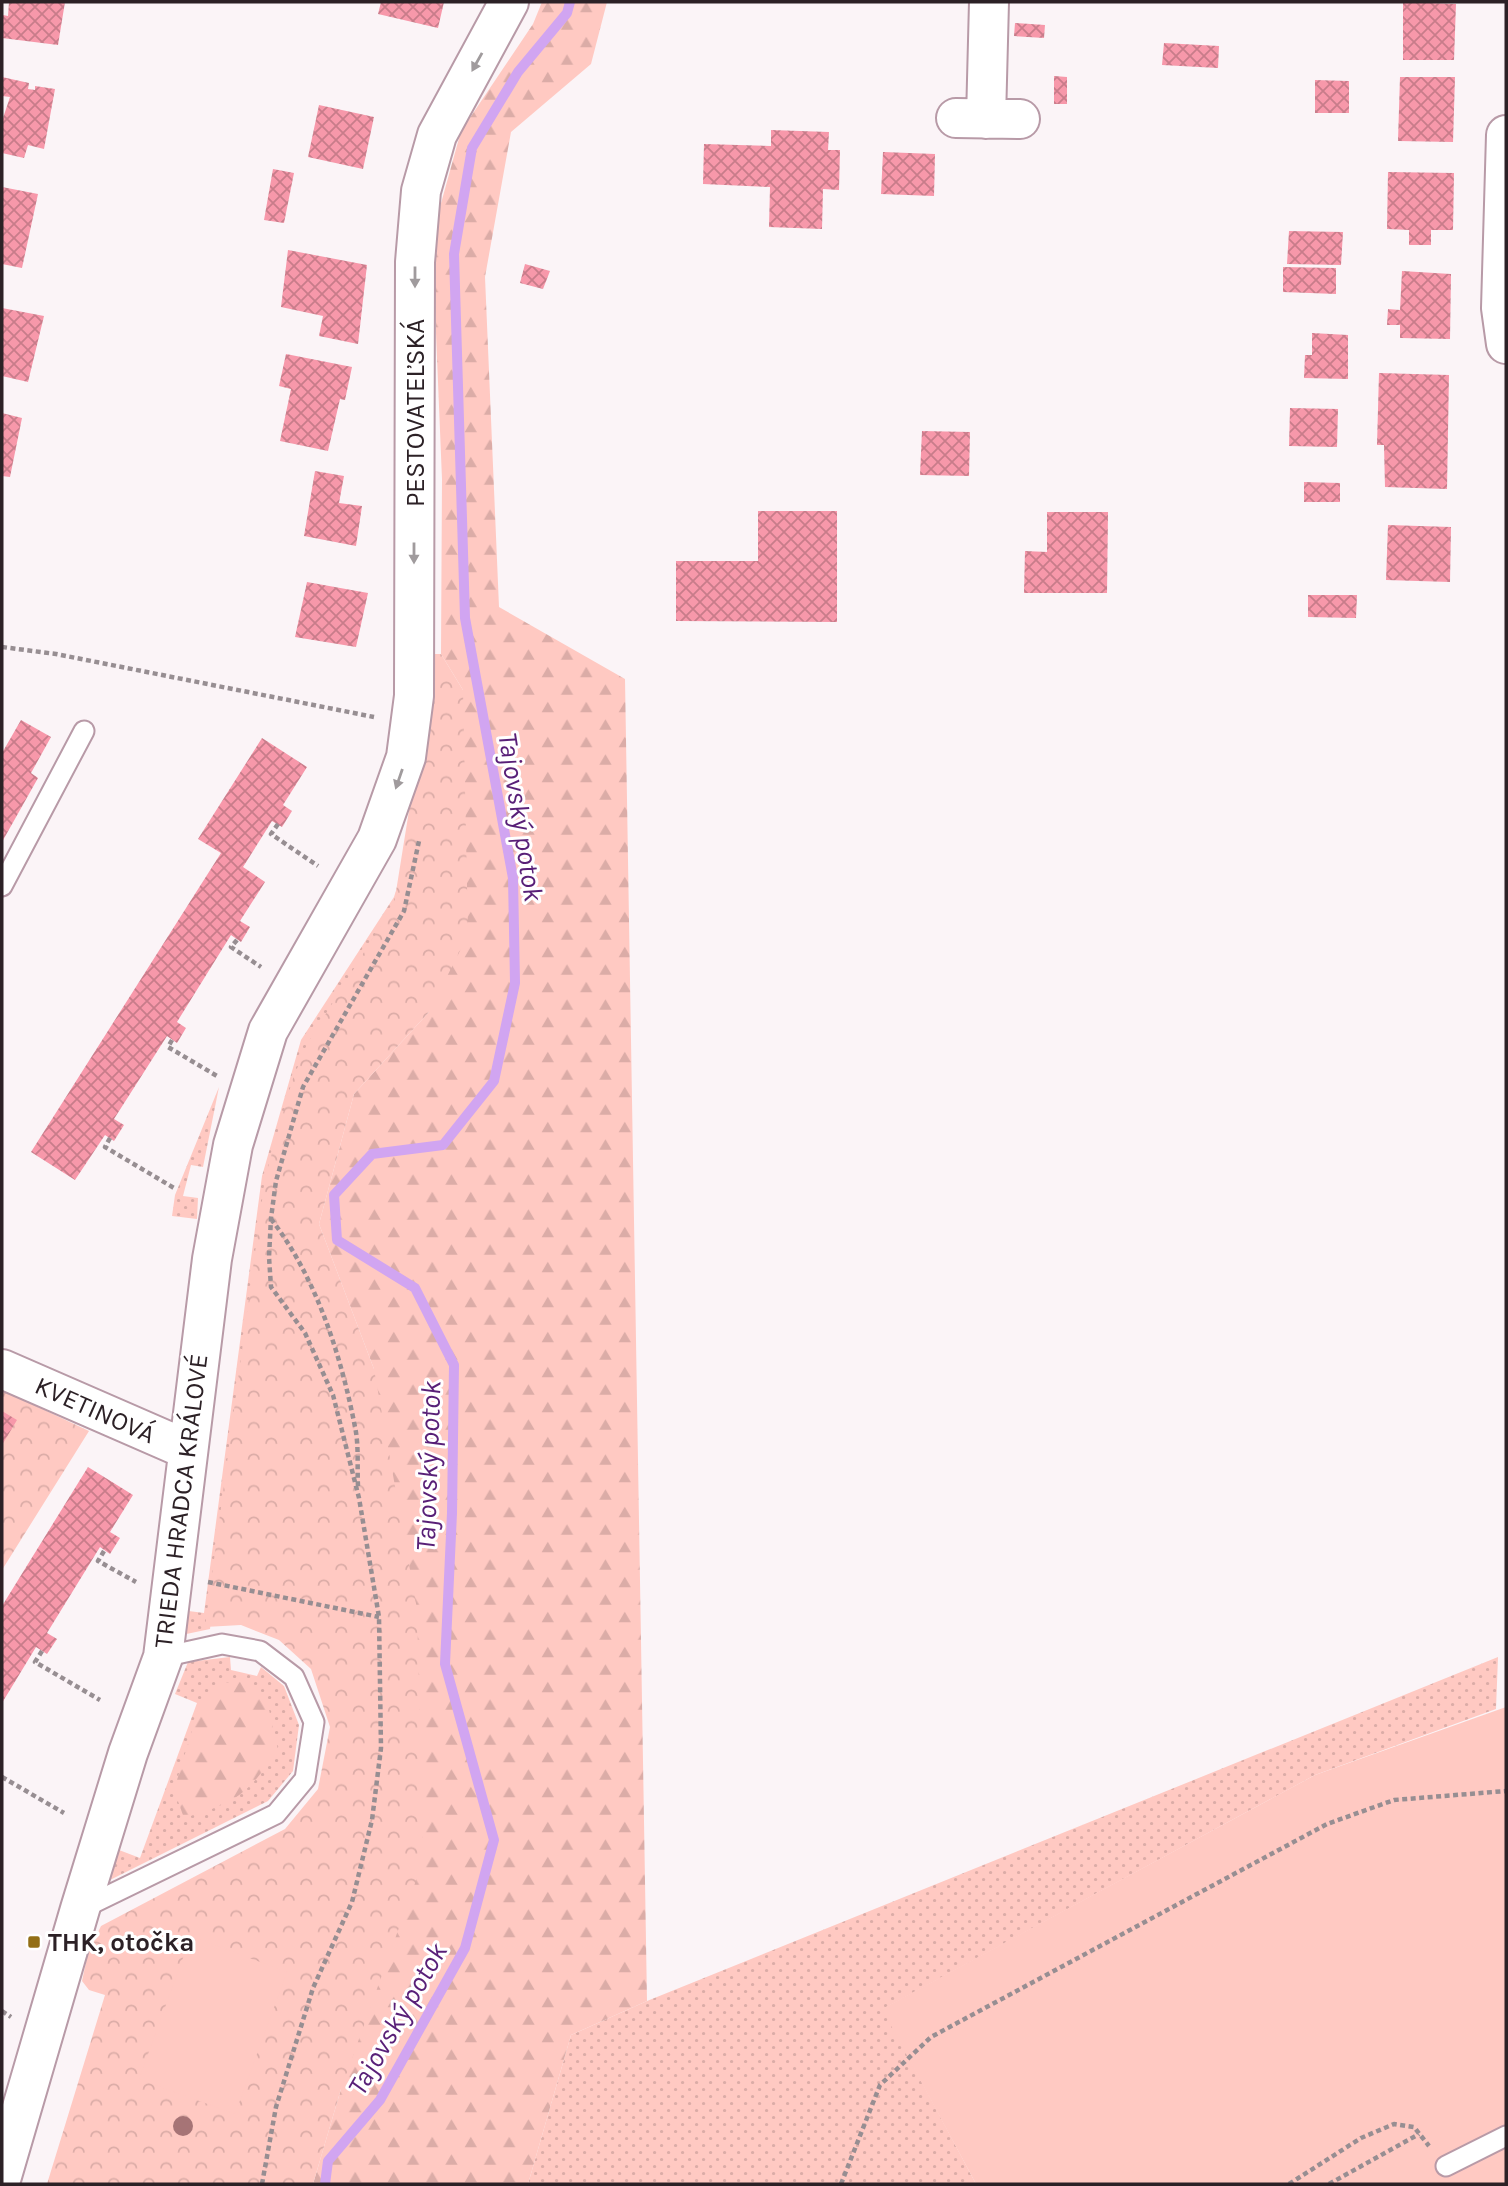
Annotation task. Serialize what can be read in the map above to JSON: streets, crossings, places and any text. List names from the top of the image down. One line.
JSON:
{"streets":{"street":["PESTOVATEĽSKÁ","KVETINOVÁ","TRIEDA HRADCA KRÁLOVÉ"]},"crossings":[["PESTOVATEĽSKÁ","TRIEDA HRADCA KRÁLOVÉ"],["KVETINOVÁ","TRIEDA HRADCA KRÁLOVÉ"]],"one_way":["PESTOVATEĽSKÁ"],"water":["Tajovský potok"],"places":{"transit":["THK, otočka"]}}
